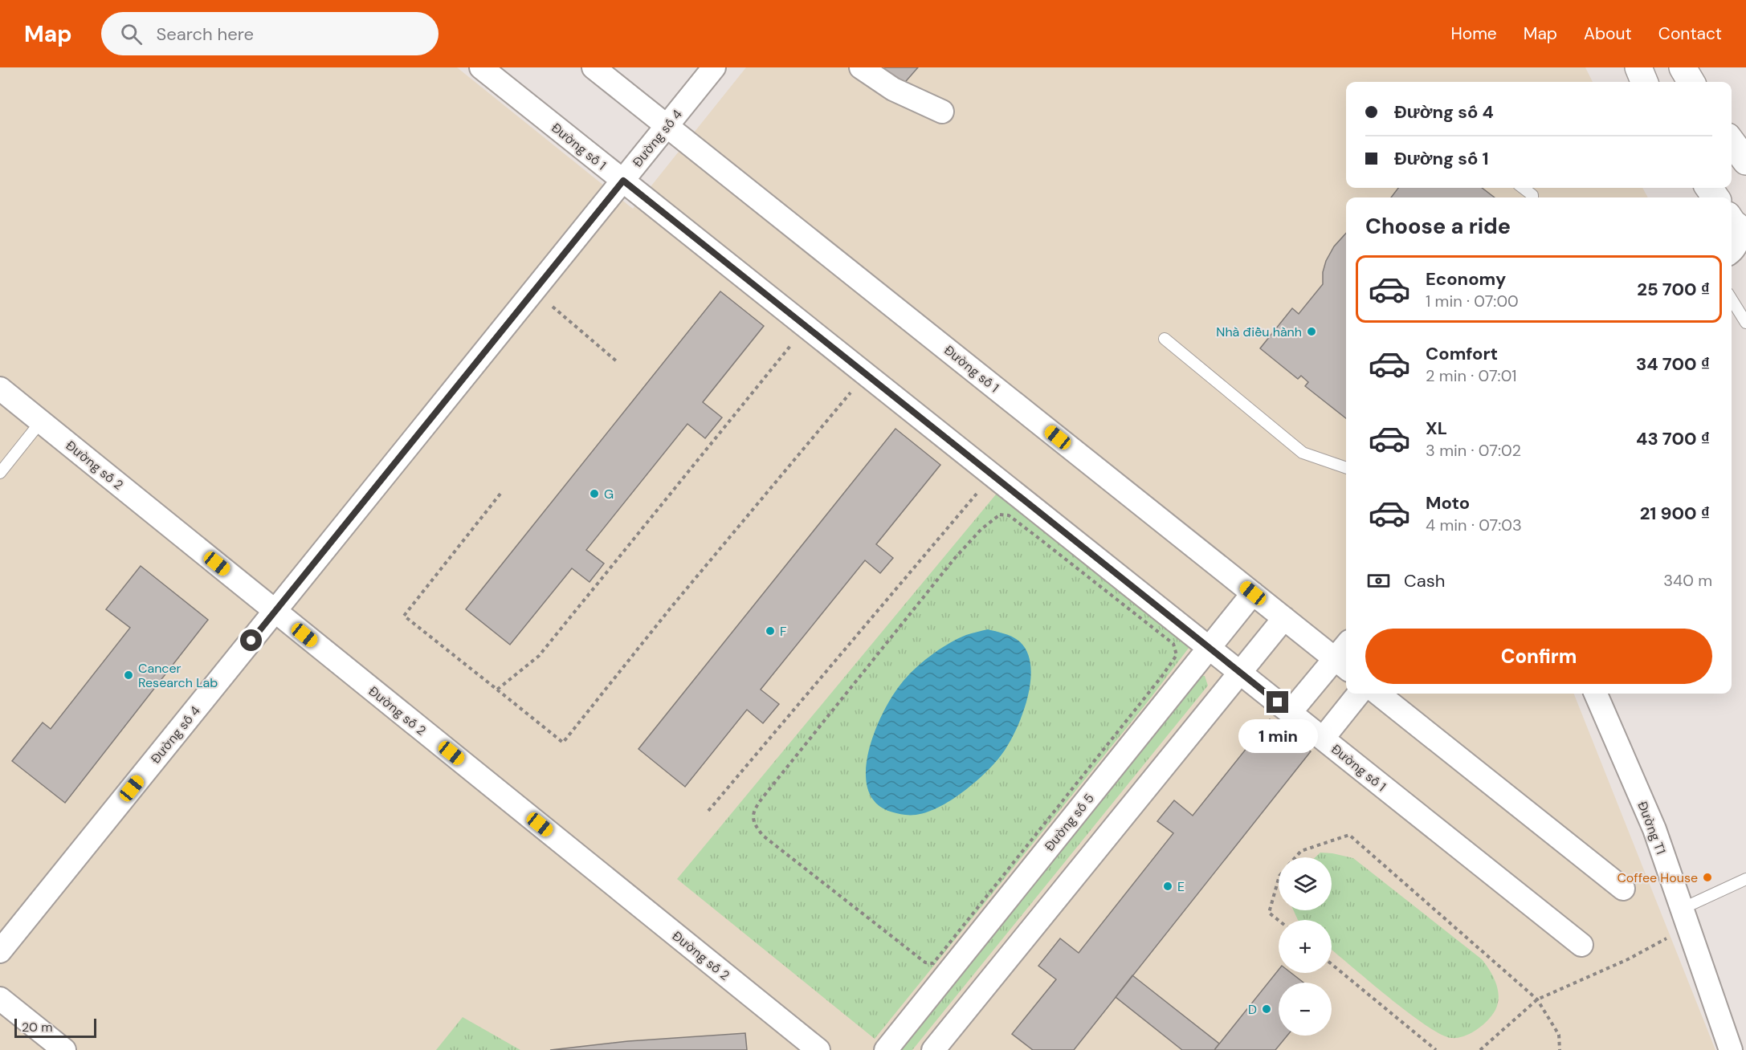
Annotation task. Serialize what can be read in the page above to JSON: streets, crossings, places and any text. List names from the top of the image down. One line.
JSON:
{"streets":{"street":["Đường số 4","Đường số 1","Đường số 2","Đường số 5","Đường T1"]},"crossings":[["Đường số 4","Đường số 1"],["Đường số 4","Đường số 2"],["Đường số 1","Đường số 5"]],"places":["Nhà điều hành","G","F","Cancer Research Lab","Coffee House","E","D"],"scale_bar":"20 m","page":{"header":"Map","search":"Search here","nav":["Home","Map","About","Contact"],"banner":["Đường số 4","Đường số 1"],"heading":"Choose a ride","list":[{"name":"Economy","note":"1 min · 07:00","value":"25 700 ₫"},{"name":"Comfort","note":"2 min · 07:01","value":"34 700 ₫"},{"name":"XL","note":"3 min · 07:02","value":"43 700 ₫"},{"name":"Moto","note":"4 min · 07:03","value":"21 900 ₫"}],"pay":["Cash","340 m"],"buttons":"Confirm","bubble":"1 min","map_buttons":["+","−"],"scale":"20 m"}}
